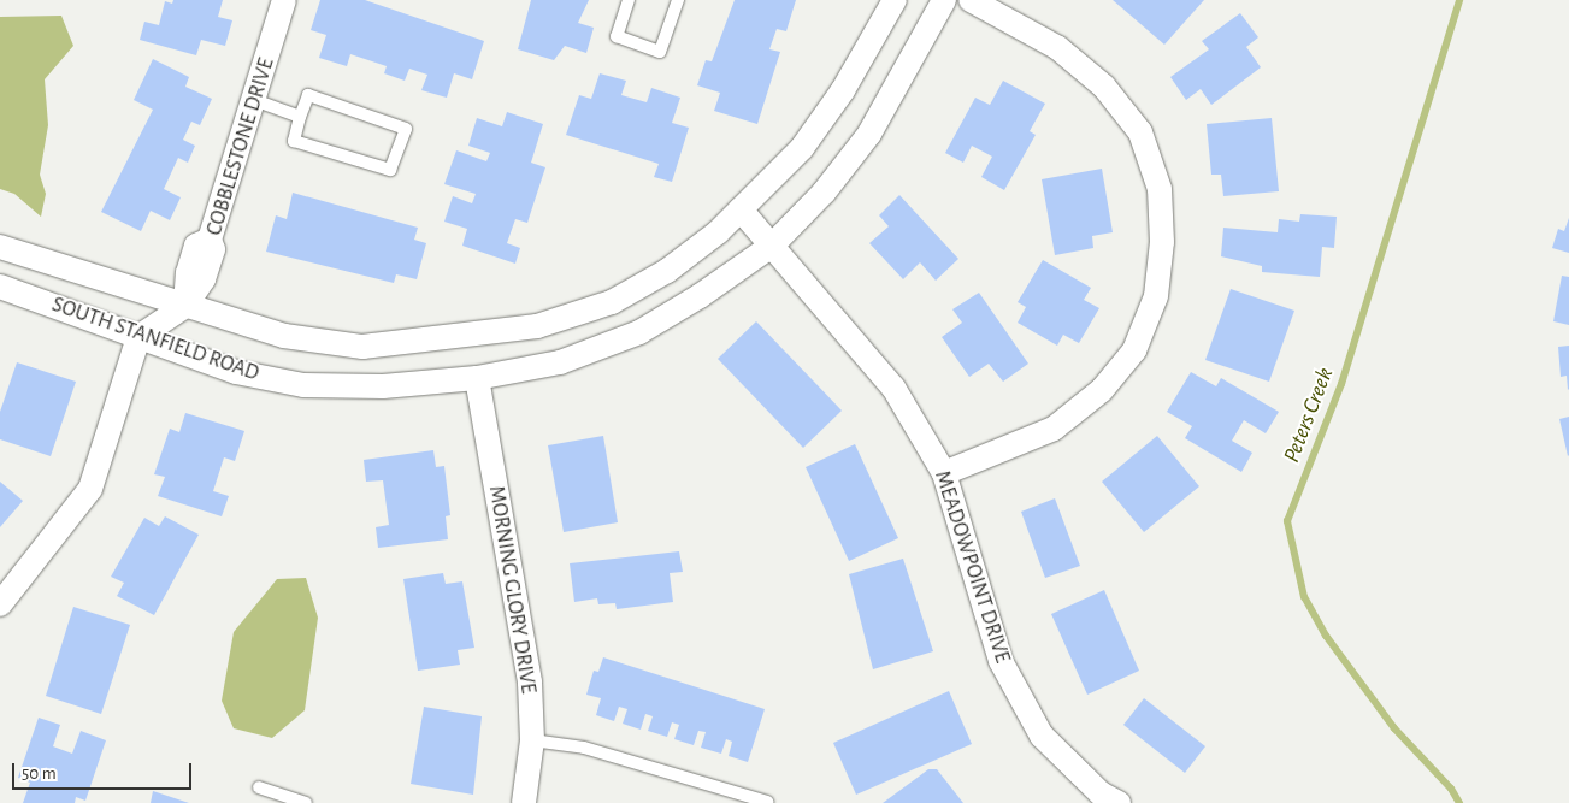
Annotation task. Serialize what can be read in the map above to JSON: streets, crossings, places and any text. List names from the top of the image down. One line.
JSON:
{"streets":{"street":["COBBLESTONE DRIVE","SOUTH STANFIELD ROAD","MEADOWPOINT DRIVE","MORNING GLORY DRIVE"]},"crossings":[["COBBLESTONE DRIVE","SOUTH STANFIELD ROAD"],["SOUTH STANFIELD ROAD","MEADOWPOINT DRIVE"],["SOUTH STANFIELD ROAD","MORNING GLORY DRIVE"]],"water":["Peters Creek"],"scale_bar":"50 m"}
